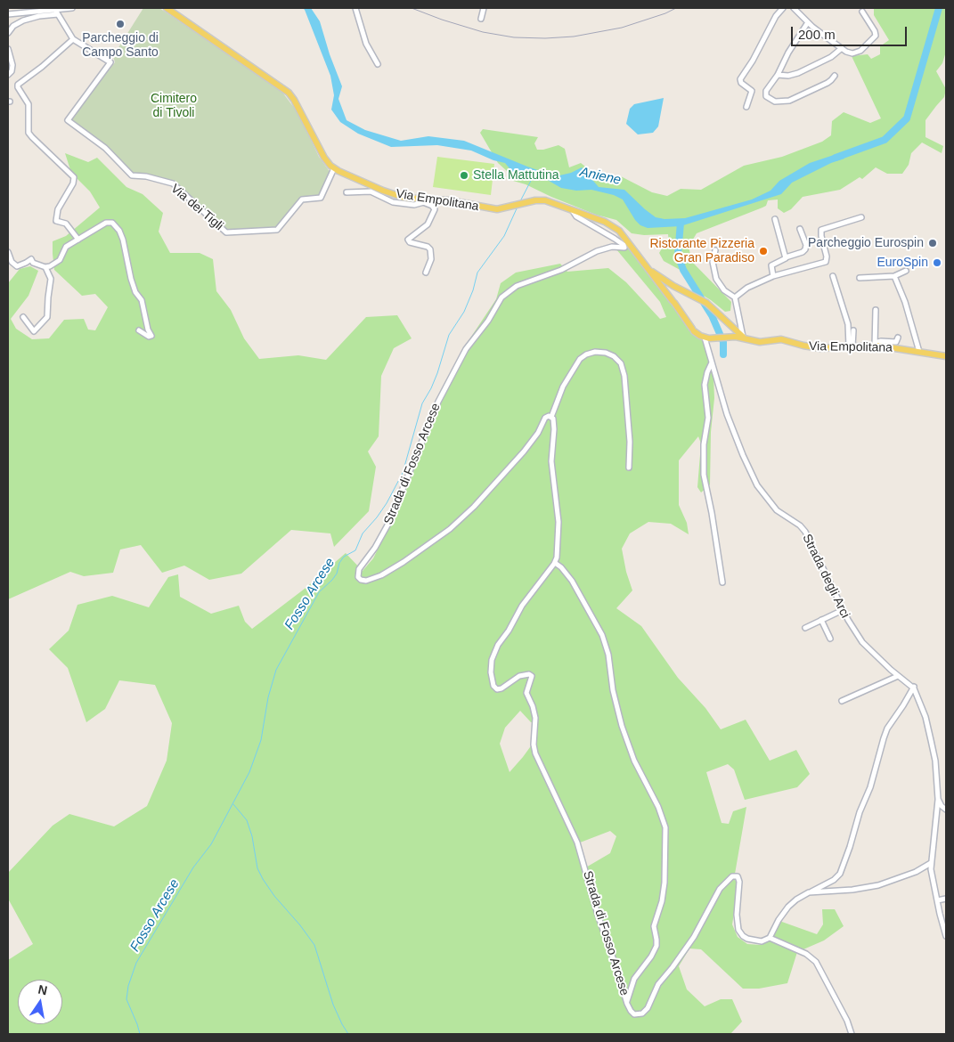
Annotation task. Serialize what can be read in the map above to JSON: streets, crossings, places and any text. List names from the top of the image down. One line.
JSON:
{"streets":{"main road":["Via Empolitana"],"street":["Via dei Tigli","Strada di Fosso Arcese","Strada degli Arci"]},"crossings":[["Via Empolitana","Via dei Tigli"],["Via Empolitana","Strada di Fosso Arcese"],["Via Empolitana","Strada degli Arci"]],"water":["Aniene","Fosso Arcese"],"parks":["Cimitero di Tivoli"],"places":["Parcheggio di Campo Santo","Stella Mattutina","Parcheggio Eurospin","Ristorante Pizzeria Gran Paradiso","EuroSpin"],"scale_bar":"200 m","north":"top"}
